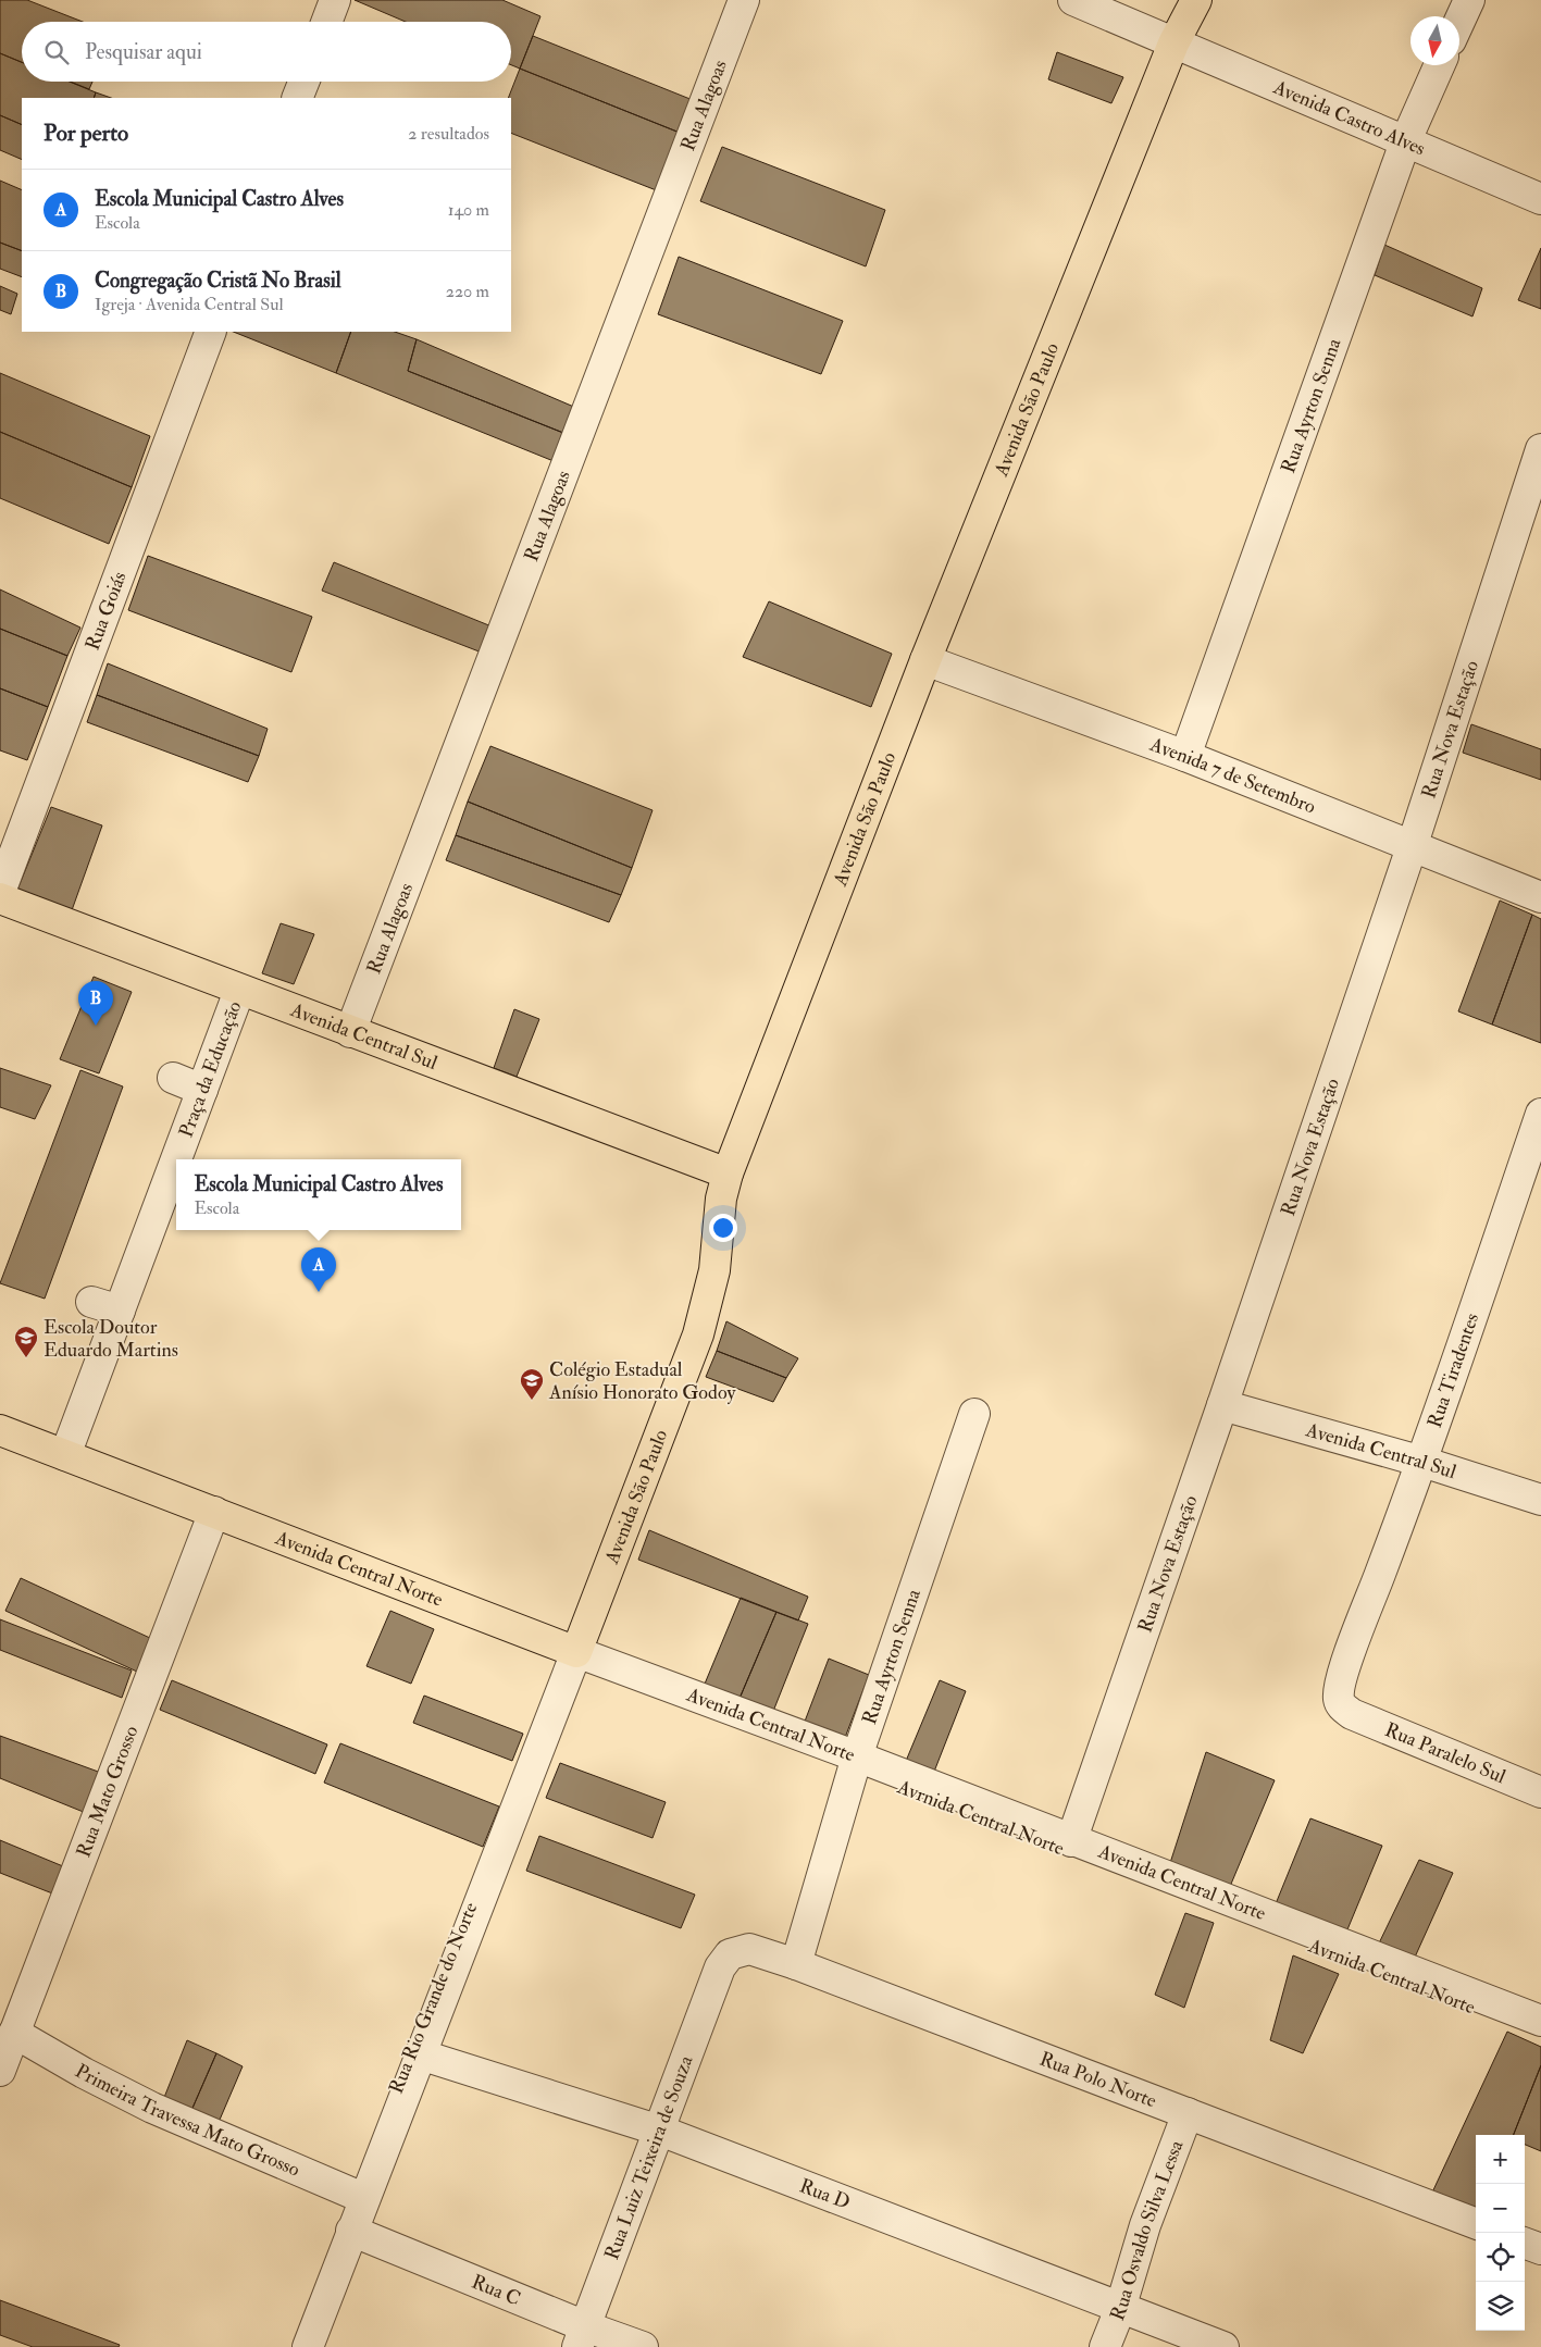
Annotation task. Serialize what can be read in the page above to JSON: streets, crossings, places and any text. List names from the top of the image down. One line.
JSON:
{"streets":{"main road":["Avenida São Paulo","Avenida Central Sul","Avenida Central Norte"],"street":["Rua Alagoas","Avenida Castro Alves","Rua Ayrton Senna","Rua Goiás","Rua Nova Estação","Avenida 7 de Setembro","Praça da Educação","Rua Tiradentes","Rua Paralelo Sul","Rua Mato Grosso","Avrnida Central Norte","Rua Rio Grande do Norte","Rua Polo Norte","Primeira Travessa Mato Grosso","Rua Luiz Teixeira de Souza","Rua D","Rua Osvaldo Silva Lessa","Rua C"]},"crossings":[["Rua Alagoas","Avenida Central Sul"],["Avenida Castro Alves","Rua Ayrton Senna"],["Avenida Castro Alves","Avenida São Paulo"],["Rua Ayrton Senna","Avenida 7 de Setembro"],["Rua Ayrton Senna","Avenida Central Norte"],["Rua Ayrton Senna","Avrnida Central Norte"],["Rua Ayrton Senna","Rua Polo Norte"],["Avenida São Paulo","Avenida 7 de Setembro"],["Avenida São Paulo","Avenida Central Sul"],["Avenida São Paulo","Avenida Central Norte"],["Avenida São Paulo","Rua Rio Grande do Norte"],["Rua Nova Estação","Avenida 7 de Setembro"],["Rua Nova Estação","Avenida Central Sul"],["Rua Nova Estação","Avenida Central Norte"],["Avenida Central Sul","Praça da Educação"],["Avenida Central Sul","Rua Tiradentes"],["Praça da Educação","Avenida Central Norte"],["Rua Tiradentes","Rua Paralelo Sul"],["Avenida Central Norte","Rua Mato Grosso"],["Avenida Central Norte","Avrnida Central Norte"],["Avenida Central Norte","Rua Rio Grande do Norte"],["Rua Mato Grosso","Primeira Travessa Mato Grosso"],["Rua Rio Grande do Norte","Primeira Travessa Mato Grosso"],["Rua Rio Grande do Norte","Rua D"],["Rua Rio Grande do Norte","Rua C"],["Rua Polo Norte","Rua Luiz Teixeira de Souza"],["Rua Polo Norte","Rua Osvaldo Silva Lessa"],["Rua Luiz Teixeira de Souza","Rua D"],["Rua Luiz Teixeira de Souza","Rua C"],["Rua D","Rua Osvaldo Silva Lessa"]],"places":{"school or university":["Escola Doutor Eduardo Martins","Colégio Estadual Anísio Honorato Godoy"]},"north":"bottom","page":{"search":"Pesquisar aqui","heading":["Por perto","2 resultados"],"list":[{"mark":"A","name":"Escola Municipal Castro Alves","note":"Escola","value":"140 m"},{"mark":"B","name":"Congregação Cristã No Brasil","note":"Igreja · Avenida Central Sul","value":"220 m"}],"pins":["B","A"],"popup":["Escola Municipal Castro Alves","Escola"],"map_buttons":["+","−"]}}
